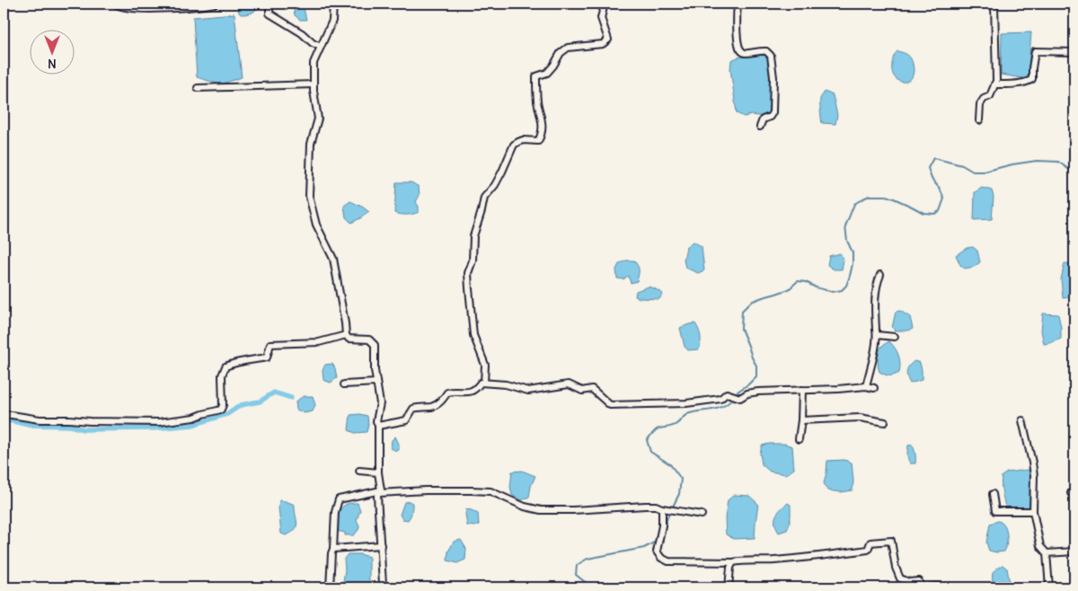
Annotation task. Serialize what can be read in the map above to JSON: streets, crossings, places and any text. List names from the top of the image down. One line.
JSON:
{"north":"bottom"}
